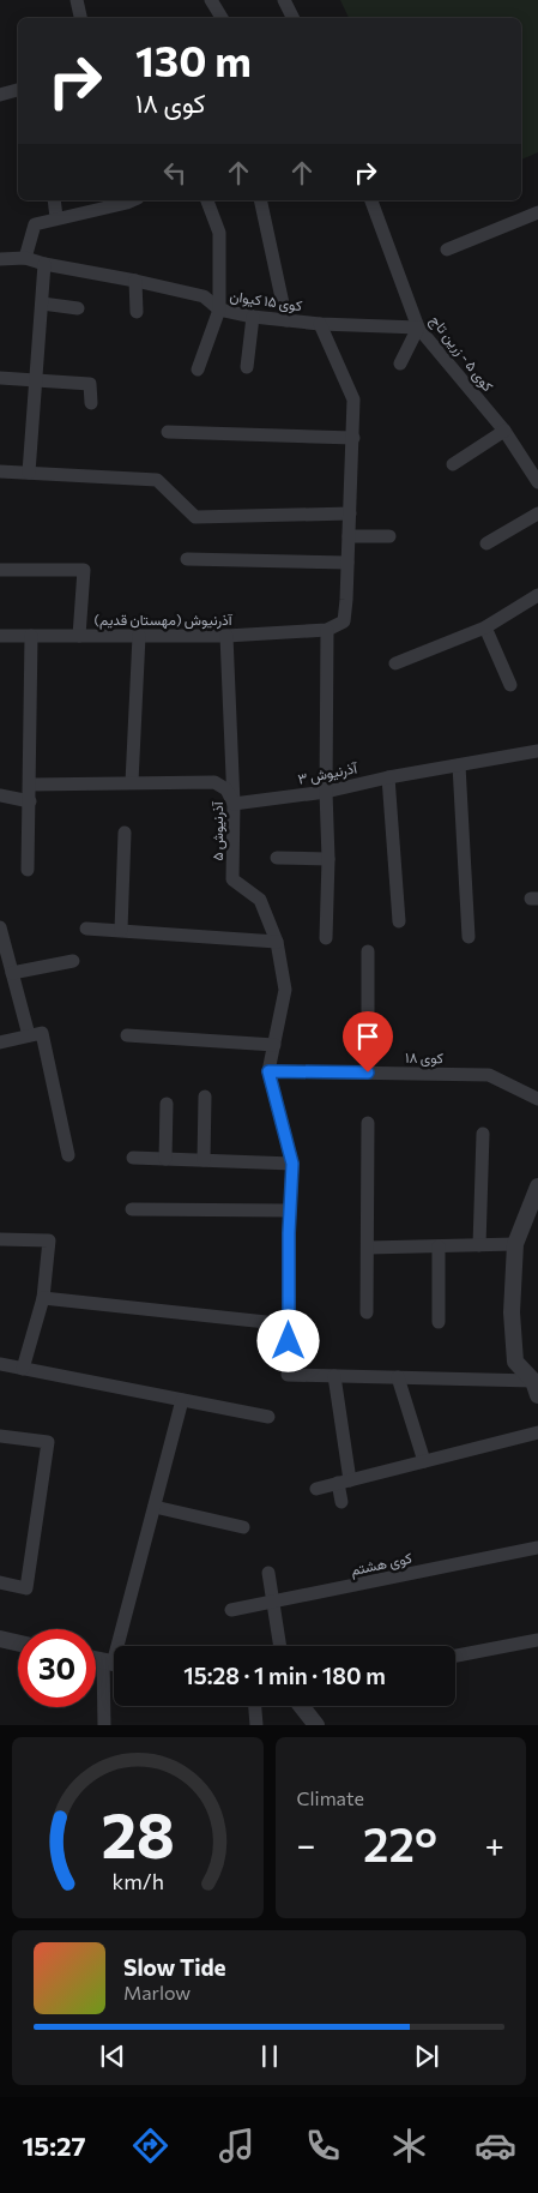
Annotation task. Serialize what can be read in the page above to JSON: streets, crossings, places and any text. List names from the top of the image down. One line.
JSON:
{"streets":{"street":["کوی ۱۵ کیوان","کوی ۵ - زرین تاج","آذرنیوش (مهستان قدیم)","آذرنیوش ۳","آذرنیوش ۵","کوی ۱۸","کوی هشتم"]},"crossings":[["کوی ۱۵ کیوان","کوی ۵ - زرین تاج"],["آذرنیوش (مهستان قدیم)","آذرنیوش ۵"],["آذرنیوش ۳","آذرنیوش ۵"],["آذرنیوش ۵","کوی ۱۸"]],"page":{"turn":["130 m","کوی ۱۸"],"limit":"30","trip":"15:28 · 1 min · 180 m","tile":"Climate","heat":["−","22°","+"],"song":["Slow Tide","Marlow"],"tabs":"15:27","gauge":["28","km/h"]}}
